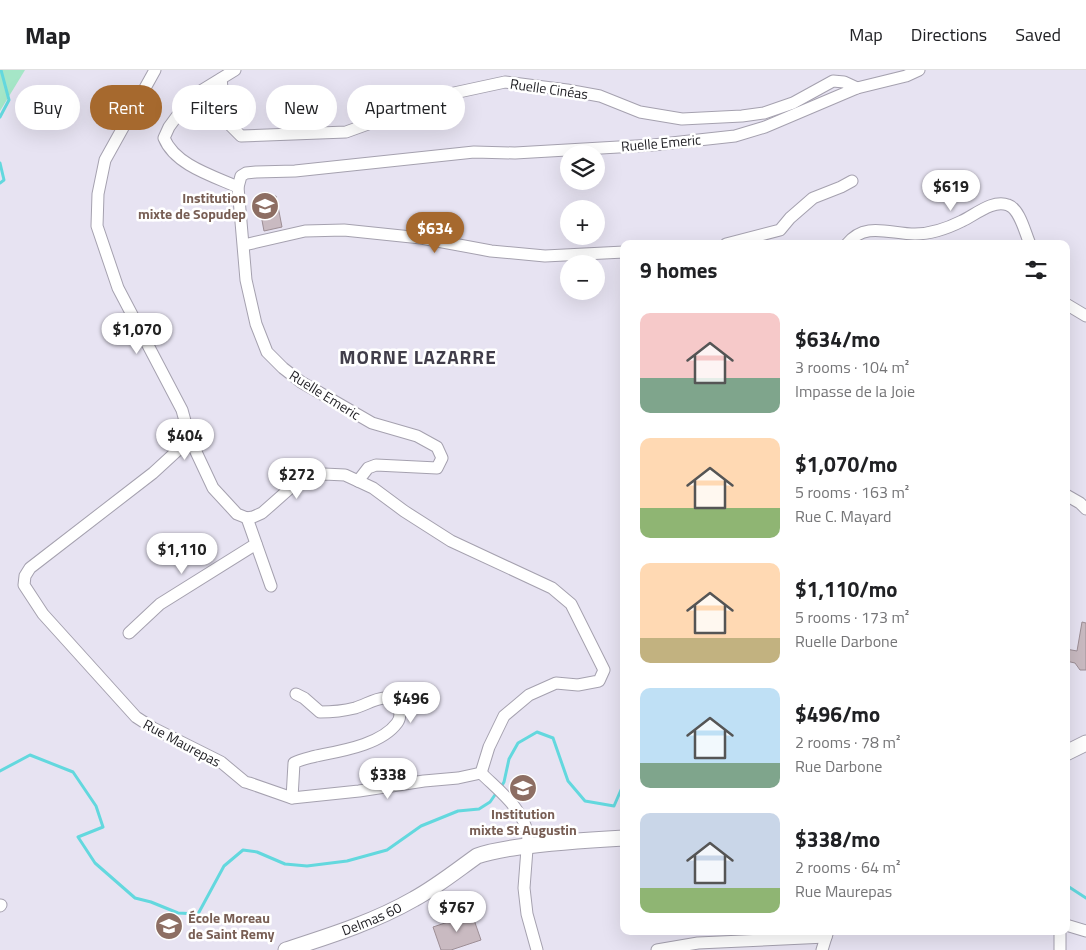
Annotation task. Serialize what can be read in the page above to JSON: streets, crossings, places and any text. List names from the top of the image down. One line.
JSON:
{"streets":{"street":["Ruelle Cinéas","Ruelle Emeric","Rue Maurepas","Delmas 60"]},"crossings":[["Ruelle Cinéas","Ruelle Emeric"]],"districts":["MORNE LAZARRE"],"places":{"school or university":["Institution mixte de Sopudep","Institution mixte St Augustin","École Moreau de Saint Remy"]},"page":{"header":"Map","nav":["Map","Directions","Saved"],"chip":["Buy","Rent","Filters","New","Apartment"],"map_buttons":["+","−"],"price":["$619","$634","$1,070","$404","$272","$1,110","$496","$338","$767"],"heading":"9 homes","list":[{"name":"$634/mo","note":"3 rooms · 104 m² · Impasse de la Joie"},{"name":"$1,070/mo","note":"5 rooms · 163 m² · Rue C. Mayard"},{"name":"$1,110/mo","note":"5 rooms · 173 m² · Ruelle Darbone"},{"name":"$496/mo","note":"2 rooms · 78 m² · Rue Darbone"},{"name":"$338/mo","note":"2 rooms · 64 m² · Rue Maurepas"}]}}
